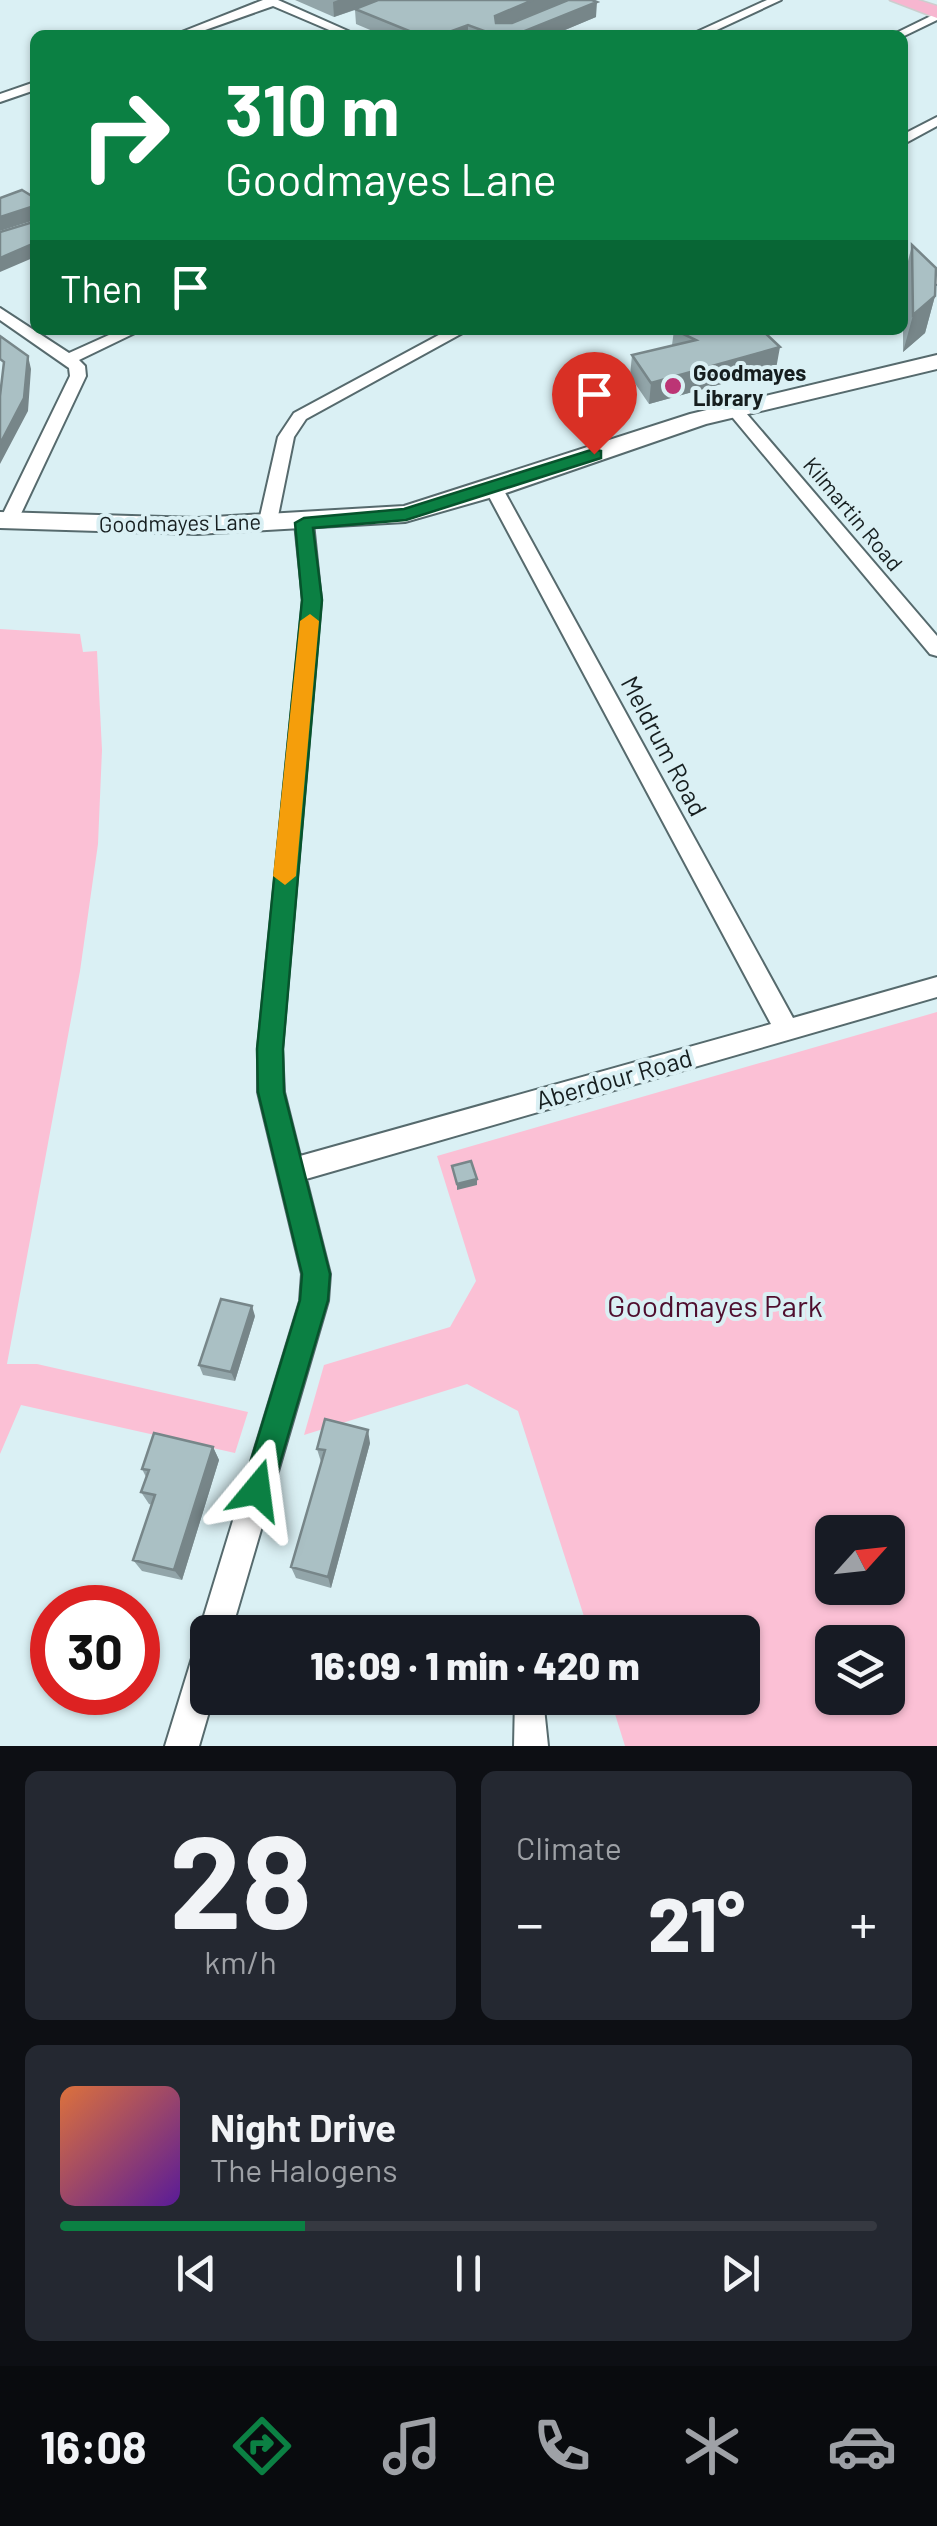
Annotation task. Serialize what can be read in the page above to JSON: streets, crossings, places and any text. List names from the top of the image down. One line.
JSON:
{"streets":{"main road":["Goodmayes Lane"],"street":["Kilmartin Road","Meldrum Road","Aberdour Road"]},"crossings":[["Kilmartin Road","Goodmayes Lane"],["Goodmayes Lane","Meldrum Road"],["Meldrum Road","Aberdour Road"]],"parks":["Goodmayes Park"],"places":["Goodmayes Library"],"north":"top right","page":{"turn":["310 m","Goodmayes Lane"],"then":"Then","limit":"30","trip":"16:09 · 1 min · 420 m","tile":[["28","km/h"],"Climate"],"heat":["−","21°","+"],"song":["Night Drive","The Halogens"],"tabs":"16:08"}}
